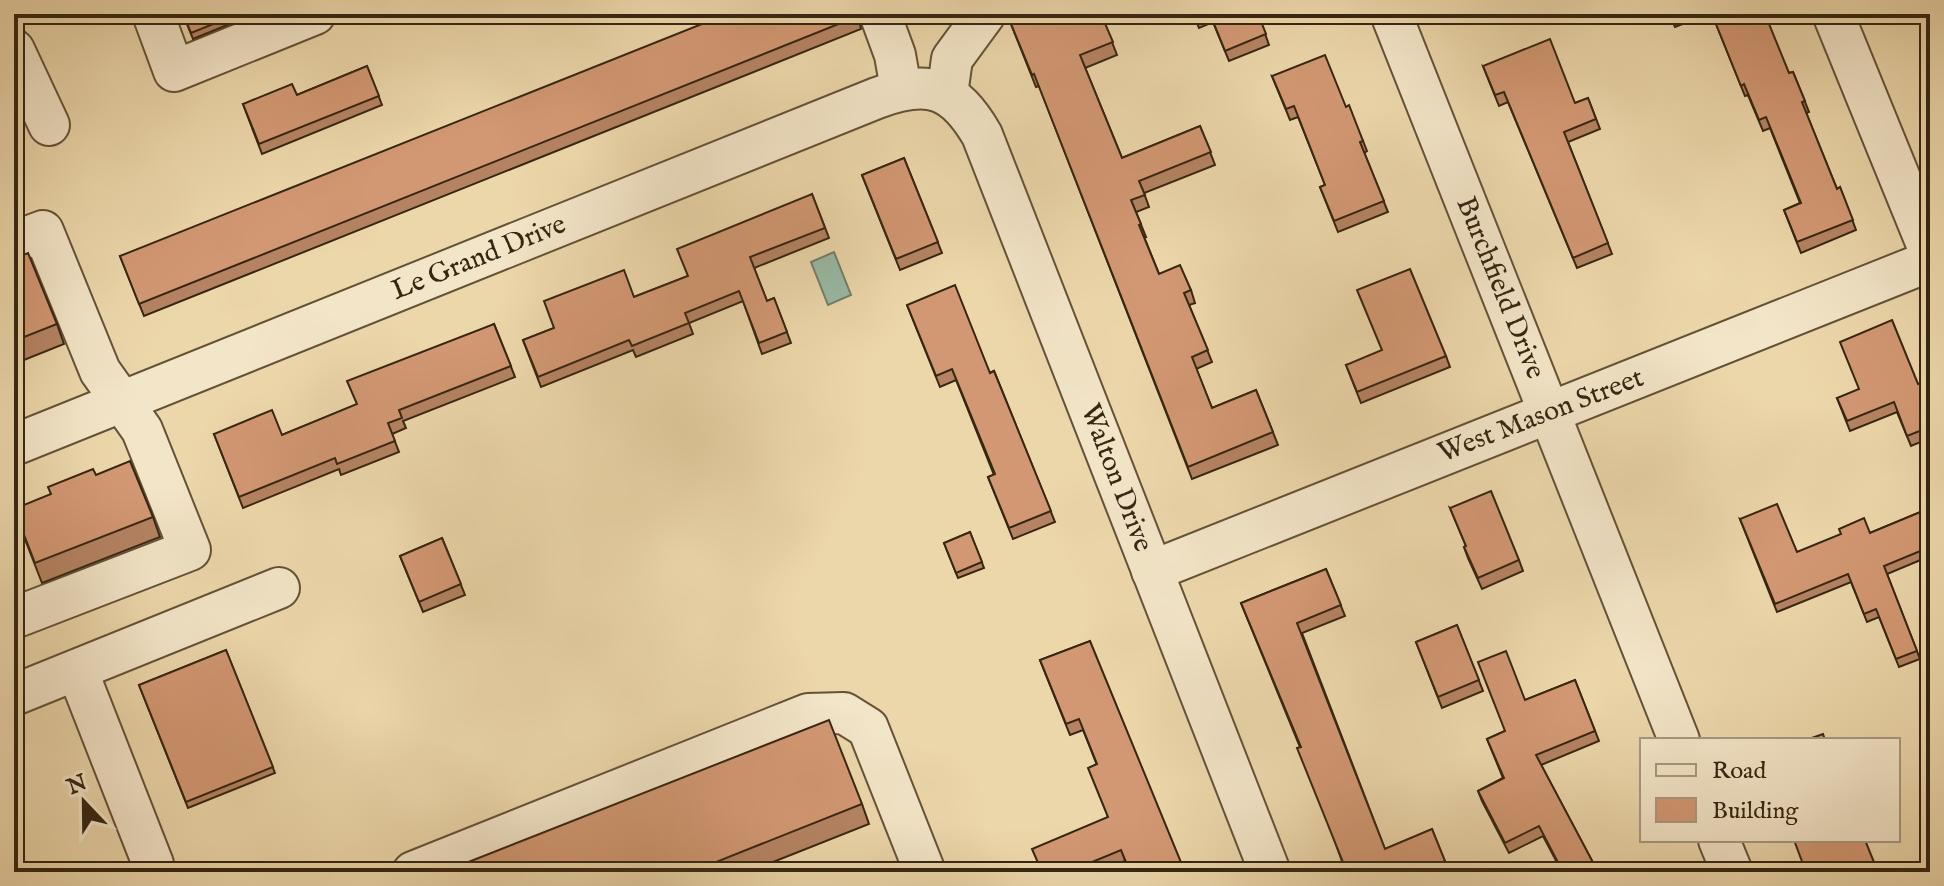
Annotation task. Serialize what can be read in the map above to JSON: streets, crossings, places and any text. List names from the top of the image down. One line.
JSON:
{"streets":{"street":["Le Grand Drive","Burchfield Drive","West Mason Street","Walton Drive"]},"crossings":[["Le Grand Drive","Walton Drive"],["Burchfield Drive","West Mason Street"],["West Mason Street","Walton Drive"]],"legend":["Road","Building"],"north":"top"}
